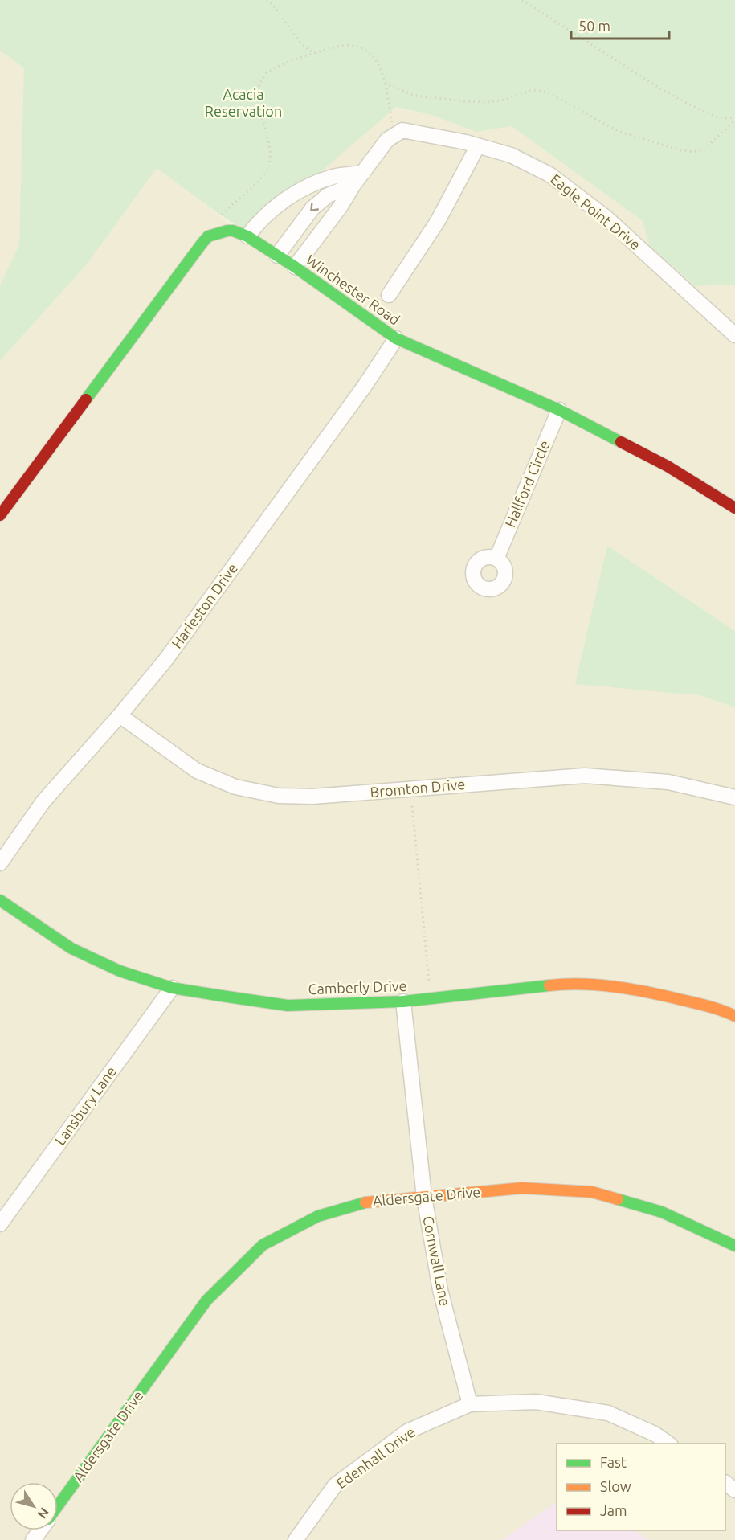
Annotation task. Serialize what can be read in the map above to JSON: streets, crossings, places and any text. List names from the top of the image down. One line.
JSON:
{"streets":{"street":["Eagle Point Drive","Winchester Road","Hallford Circle","Harleston Drive","Bromton Drive","Camberly Drive","Lansbury Lane","Aldersgate Drive","Cornwall Lane","Edenhall Drive"]},"crossings":[["Winchester Road","Hallford Circle"],["Winchester Road","Harleston Drive"],["Harleston Drive","Bromton Drive"],["Camberly Drive","Lansbury Lane"],["Camberly Drive","Cornwall Lane"],["Aldersgate Drive","Cornwall Lane"],["Cornwall Lane","Edenhall Drive"]],"parks":["Acacia Reservation"],"legend":["Fast","Slow","Jam"],"scale_bar":"50 m","north":"bottom right"}
